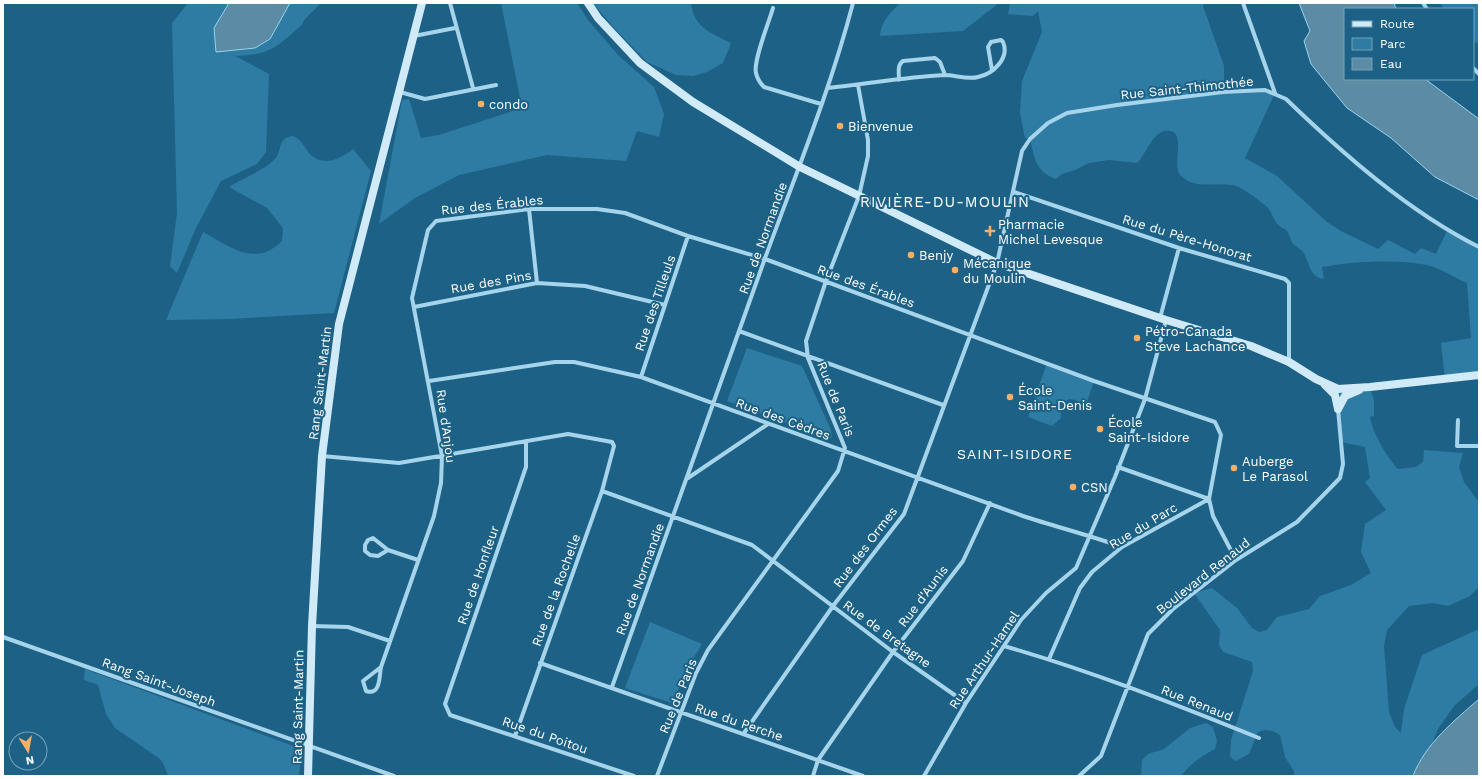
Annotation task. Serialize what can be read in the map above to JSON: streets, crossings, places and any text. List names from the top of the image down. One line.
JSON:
{"streets":{"main road":["Rang Saint-Martin"],"street":["Rue Saint-Thimothée","Rue des Érables","Rue de Normandie","Rue du Père-Honorat","Rue des Pins","Rue des Tilleuls","Rue de Paris","Rue des Cèdres","Rue d'Anjou","Rue du Parc","Rue des Ormes","Rue de Honfleur","Boulevard Renaud","Rue de la Rochelle","Rue d'Aunis","Rue de Bretagne","Rue Arthur-Hamel","Rang Saint-Joseph","Rue Renaud","Rue du Perche","Rue du Poitou"]},"crossings":[["Rue Saint-Thimothée","Rue du Père-Honorat"],["Rue Saint-Thimothée","Rue des Ormes"],["Rue des Érables","Rue de Normandie"],["Rue des Érables","Rue des Tilleuls"],["Rue des Érables","Rue de Paris"],["Rue des Érables","Rue d'Anjou"],["Rue des Érables","Rue du Parc"],["Rue des Érables","Rue des Ormes"],["Rue des Érables","Rue Arthur-Hamel"],["Rue de Normandie","Rue des Cèdres"],["Rue de Normandie","Rue de Bretagne"],["Rue de Normandie","Rue du Perche"],["Rue du Père-Honorat","Rue Arthur-Hamel"],["Rue des Pins","Rue des Tilleuls"],["Rue des Pins","Rue d'Anjou"],["Rue des Tilleuls","Rue des Cèdres"],["Rang Saint-Martin","Rang Saint-Joseph"],["Rue de Paris","Rue des Cèdres"],["Rue de Paris","Rue de Bretagne"],["Rue de Paris","Rue du Perche"],["Rue des Cèdres","Rue d'Anjou"],["Rue des Cèdres","Rue du Parc"],["Rue des Cèdres","Rue des Ormes"],["Rue des Cèdres","Rue d'Aunis"],["Rue des Cèdres","Rue Arthur-Hamel"],["Rue du Parc","Rue Renaud"],["Rue des Ormes","Rue de Bretagne"],["Rue des Ormes","Rue du Perche"],["Rue de Honfleur","Rue de la Rochelle"],["Rue de Honfleur","Rue du Poitou"],["Boulevard Renaud","Rue Renaud"],["Rue de la Rochelle","Rue de Bretagne"],["Rue de la Rochelle","Rue du Perche"],["Rue de la Rochelle","Rue du Poitou"],["Rue d'Aunis","Rue de Bretagne"],["Rue d'Aunis","Rue du Perche"],["Rue de Bretagne","Rue Arthur-Hamel"],["Rue Arthur-Hamel","Rue Renaud"]],"districts":["RIVIÈRE-DU-MOULIN","SAINT-ISIDORE"],"places":{"other":["condo","Bienvenue","Benjy","Mécanique du Moulin","Pétro-Canada Steve Lachance","École Saint-Denis","École Saint-Isidore","Auberge Le Parasol","CSN"],"health":["Pharmacie Michel Levesque"]},"legend":["Route","Parc","Eau"],"north":"bottom"}
